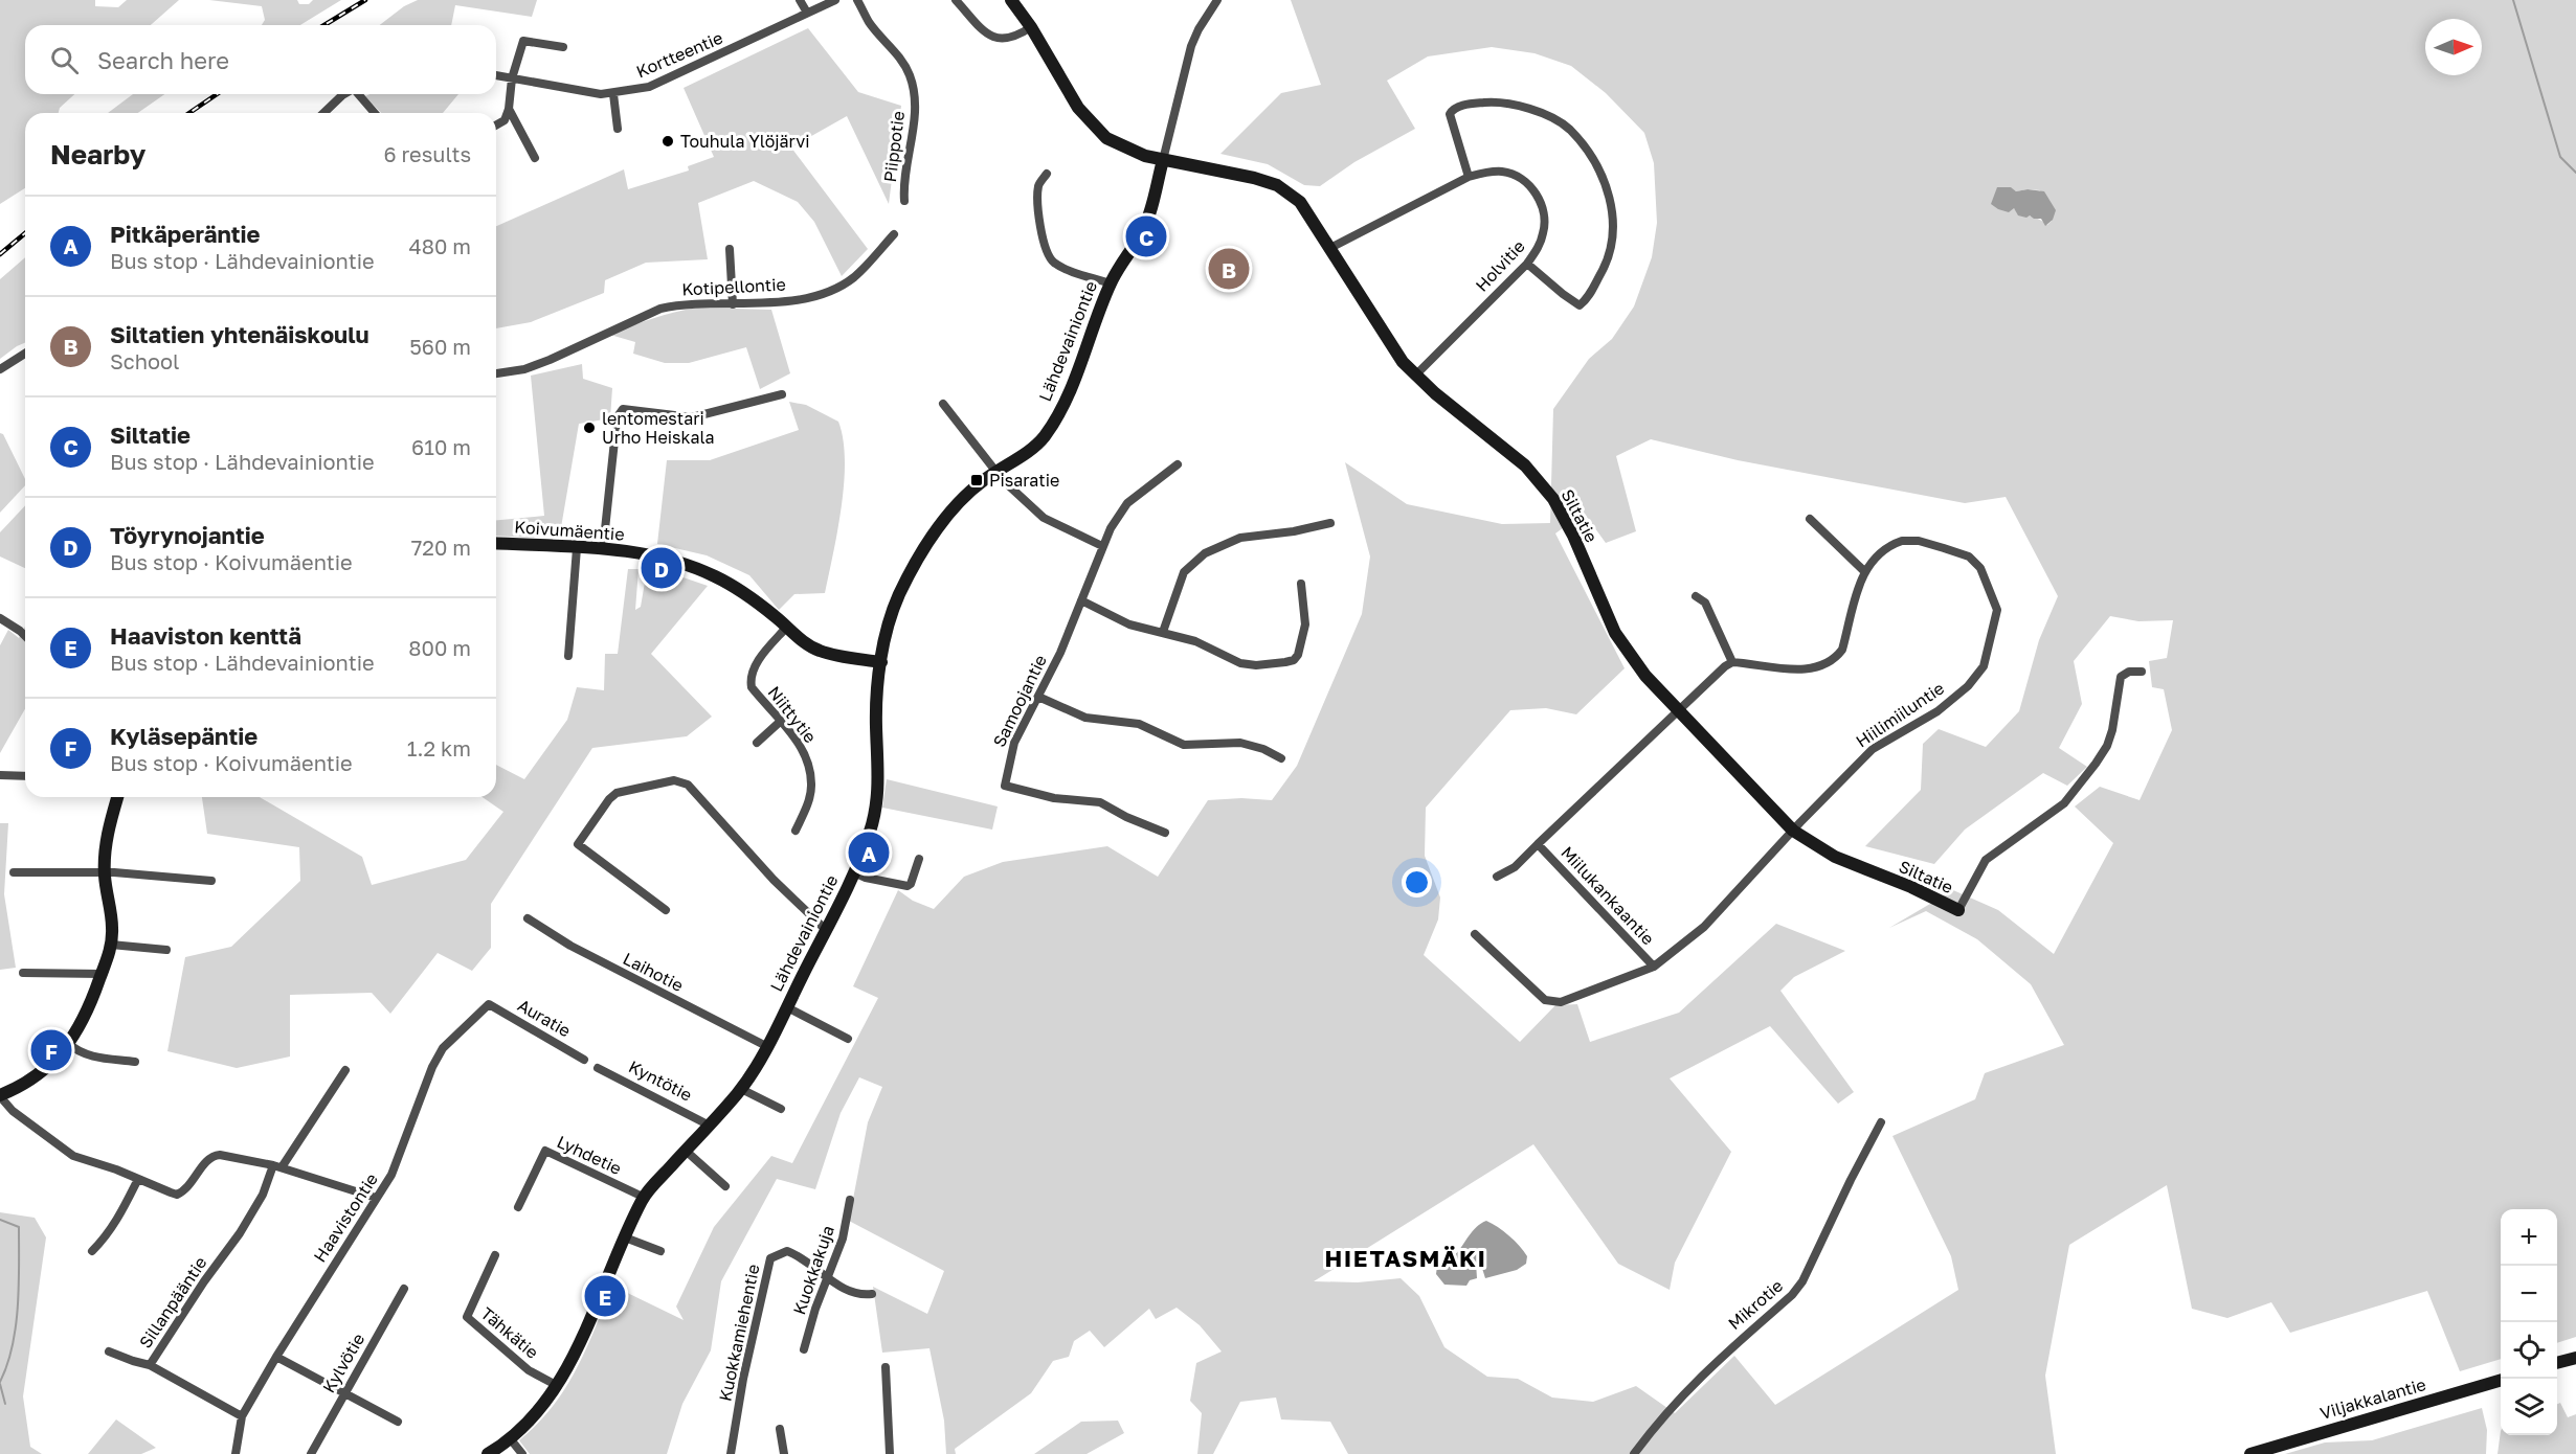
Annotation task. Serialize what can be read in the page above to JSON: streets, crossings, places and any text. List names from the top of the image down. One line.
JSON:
{"streets":{"street":["Kortteentie","Piippotie","Holvitie","Kotipellontie","Lähdevainiontie","Siltatie","Koivumäentie","Samoojantie","Niittytie","Hiilimiiluntie","Miilukankaantie","Laihotie","Auratie","Kyntötie","Lyhdetie","Haavistontie","Kuokkakuja","Sillanpääntie","Mikrotie","Tähkätie","Kuokkamiehentie","Kylvötie","Viljakkalantie"]},"crossings":[["Holvitie","Siltatie"],["Lähdevainiontie","Siltatie"],["Lähdevainiontie","Koivumäentie"],["Lähdevainiontie","Laihotie"],["Lähdevainiontie","Kyntötie"],["Lähdevainiontie","Lyhdetie"],["Lähdevainiontie","Tähkätie"],["Siltatie","Hiilimiiluntie"],["Siltatie","Miilukankaantie"],["Koivumäentie","Niittytie"],["Hiilimiiluntie","Miilukankaantie"],["Auratie","Haavistontie"],["Haavistontie","Sillanpääntie"],["Kuokkakuja","Kuokkamiehentie"]],"districts":["HIETASMÄKI"],"places":{"other":["Touhula Ylöjärvi","lentomestari Urho Heiskala"],"transit":["Pisaratie"]},"north":"right","page":{"search":"Search here","heading":["Nearby","6 results"],"list":[{"mark":"A","name":"Pitkäperäntie","note":"Bus stop · Lähdevainiontie","value":"480 m"},{"mark":"B","name":"Siltatien yhtenäiskoulu","note":"School","value":"560 m"},{"mark":"C","name":"Siltatie","note":"Bus stop · Lähdevainiontie","value":"610 m"},{"mark":"D","name":"Töyrynojantie","note":"Bus stop · Koivumäentie","value":"720 m"},{"mark":"E","name":"Haaviston kenttä","note":"Bus stop · Lähdevainiontie","value":"800 m"},{"mark":"F","name":"Kyläsepäntie","note":"Bus stop · Koivumäentie","value":"1.2 km"}],"pins":["C","B","D","A","F","E"],"map_buttons":["+","−"]}}
